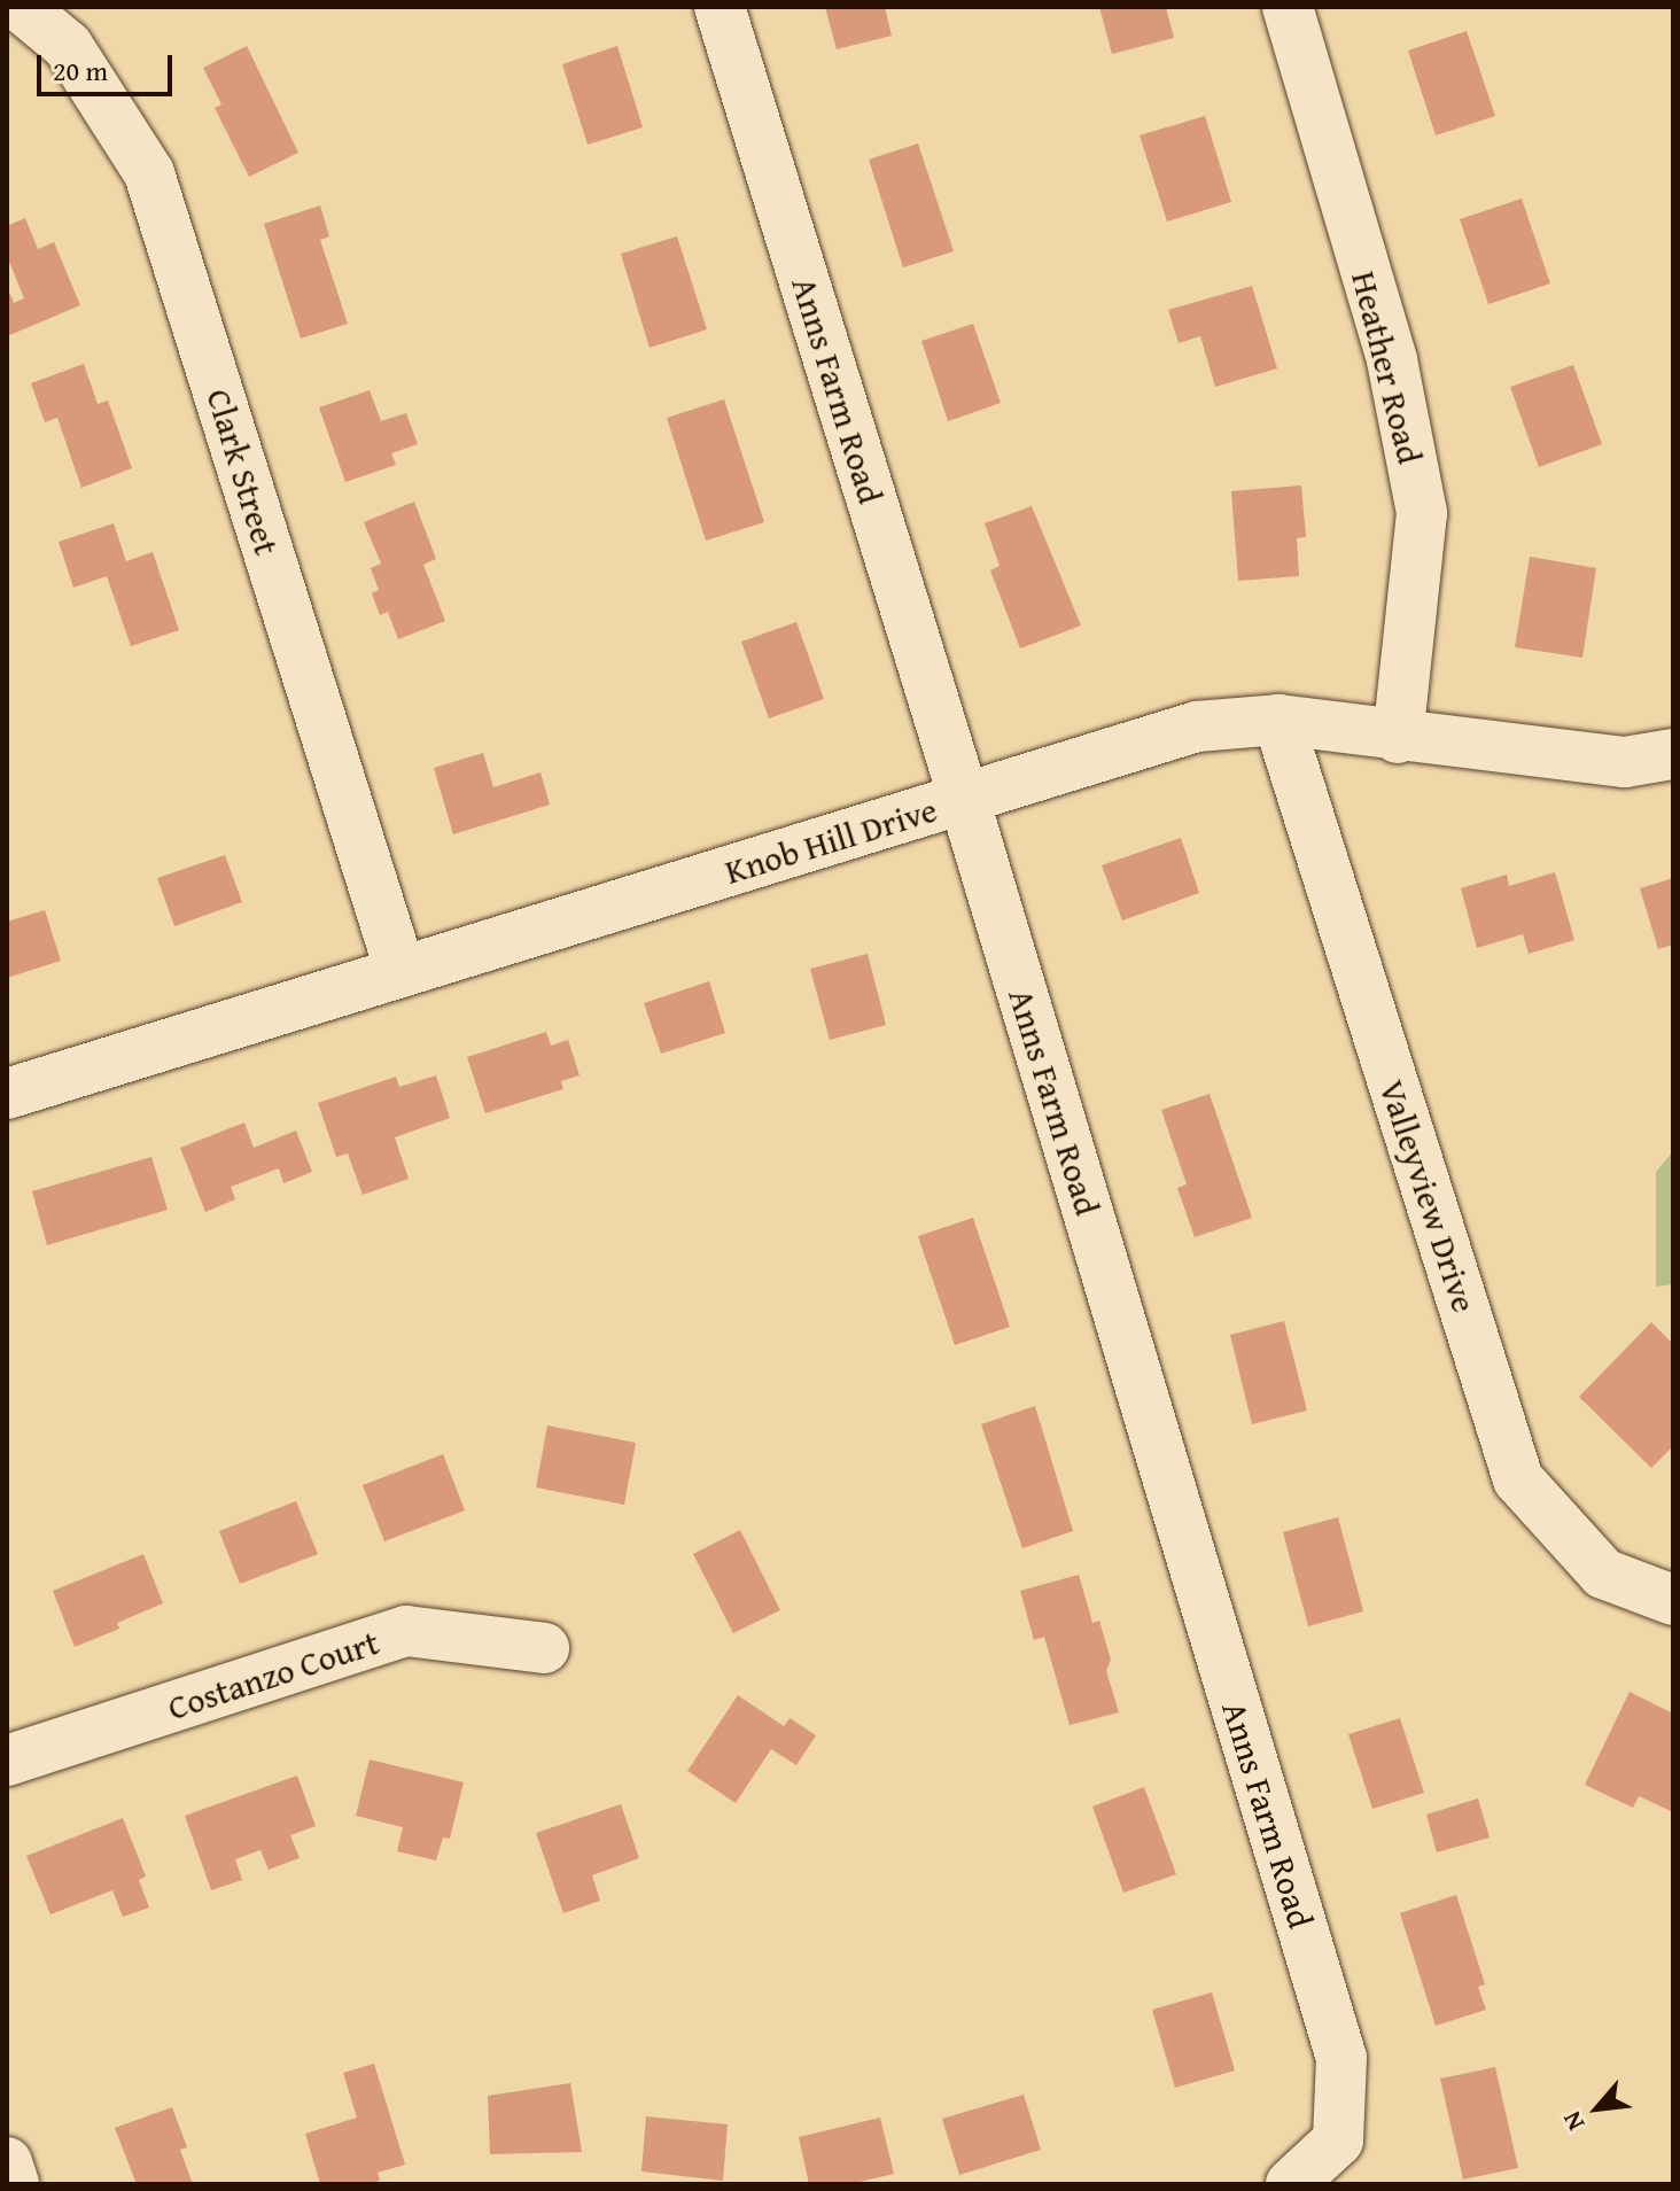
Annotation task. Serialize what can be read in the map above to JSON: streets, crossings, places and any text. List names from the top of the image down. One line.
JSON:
{"streets":{"street":["Heather Road","Anns Farm Road","Clark Street","Knob Hill Drive","Valleyview Drive","Costanzo Court"]},"crossings":[["Heather Road","Knob Hill Drive"],["Anns Farm Road","Knob Hill Drive"],["Clark Street","Knob Hill Drive"],["Knob Hill Drive","Valleyview Drive"]],"scale_bar":"20 m","north":"bottom left"}
